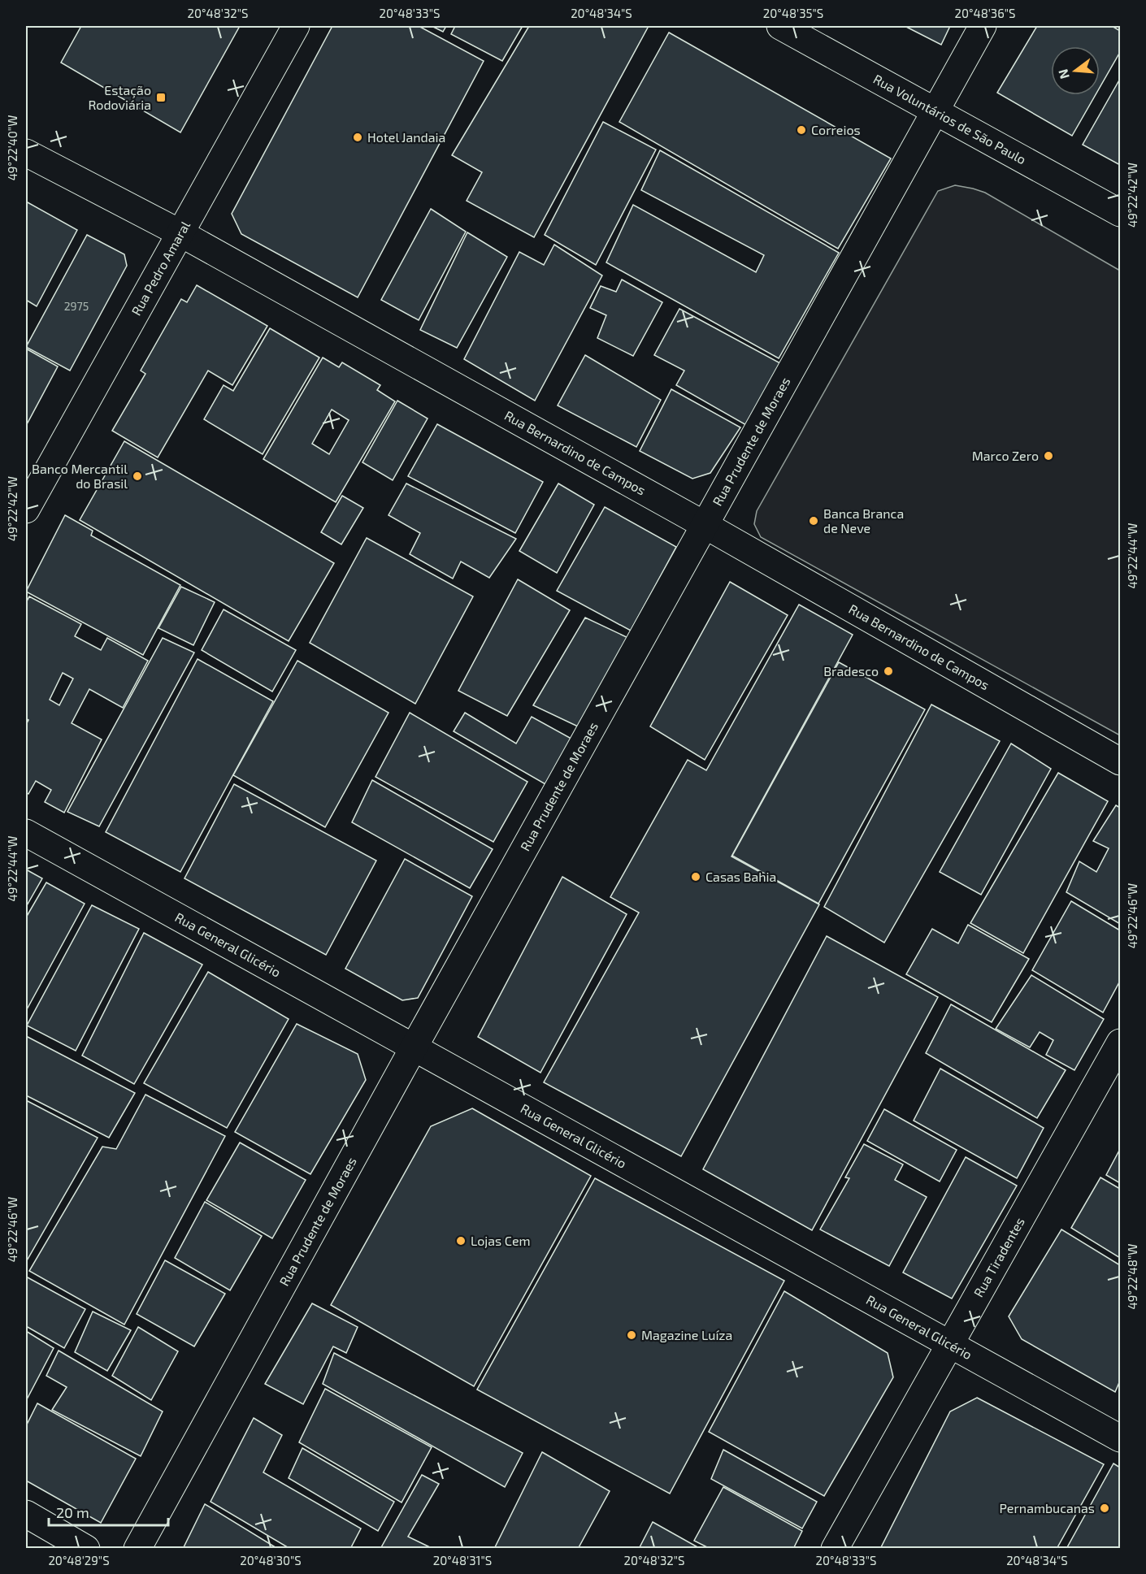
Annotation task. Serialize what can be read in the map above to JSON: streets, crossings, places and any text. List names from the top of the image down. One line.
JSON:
{"streets":{"street":["Rua Voluntários de São Paulo","Rua Pedro Amaral","Rua Prudente de Moraes","Rua Bernardino de Campos","Rua General Glicério","Rua Tiradentes"]},"crossings":[["Rua Voluntários de São Paulo","Rua Prudente de Moraes"],["Rua Pedro Amaral","Rua Bernardino de Campos"],["Rua Prudente de Moraes","Rua Bernardino de Campos"],["Rua Prudente de Moraes","Rua General Glicério"],["Rua General Glicério","Rua Tiradentes"]],"places":{"transit":["Estação Rodoviária"],"other":["Correios","Hotel Jandaia","Marco Zero","Banco Mercantil do Brasil","Banca Branca de Neve","Bradesco","Casas Bahia","Lojas Cem","Magazine Luíza","Pernambucanas"]},"house_numbers":["2975"],"scale_bar":"20 m","north":"left","coordinates":["20°48'32\"S","20°48'33\"S","20°48'34\"S","20°48'35\"S","20°48'36\"S","49°22'40\"W","49°22'42\"W","49°22'44\"W","49°22'46\"W","49°22'48\"W","20°48'29\"S","20°48'30\"S","20°48'31\"S"]}
